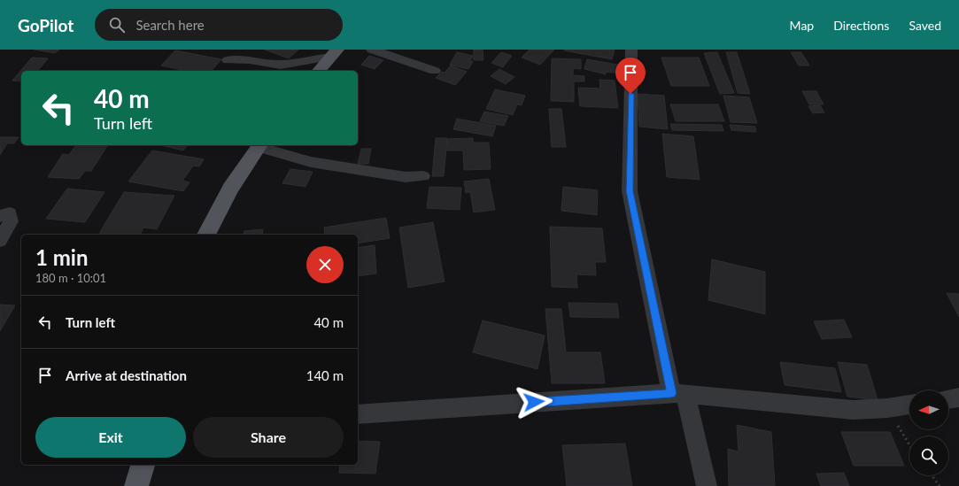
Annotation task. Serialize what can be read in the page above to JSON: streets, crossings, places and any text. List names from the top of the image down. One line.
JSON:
{"north":"left","page":{"header":"GoPilot","search":"Search here","nav":["Map","Directions","Saved"],"turn":["40 m","Turn left"],"heading":["1 min","180 m · 10:01"],"list":[{"name":"Turn left","value":"40 m"},{"name":"Arrive at destination","value":"140 m"}],"buttons":["Exit","Share"]}}
